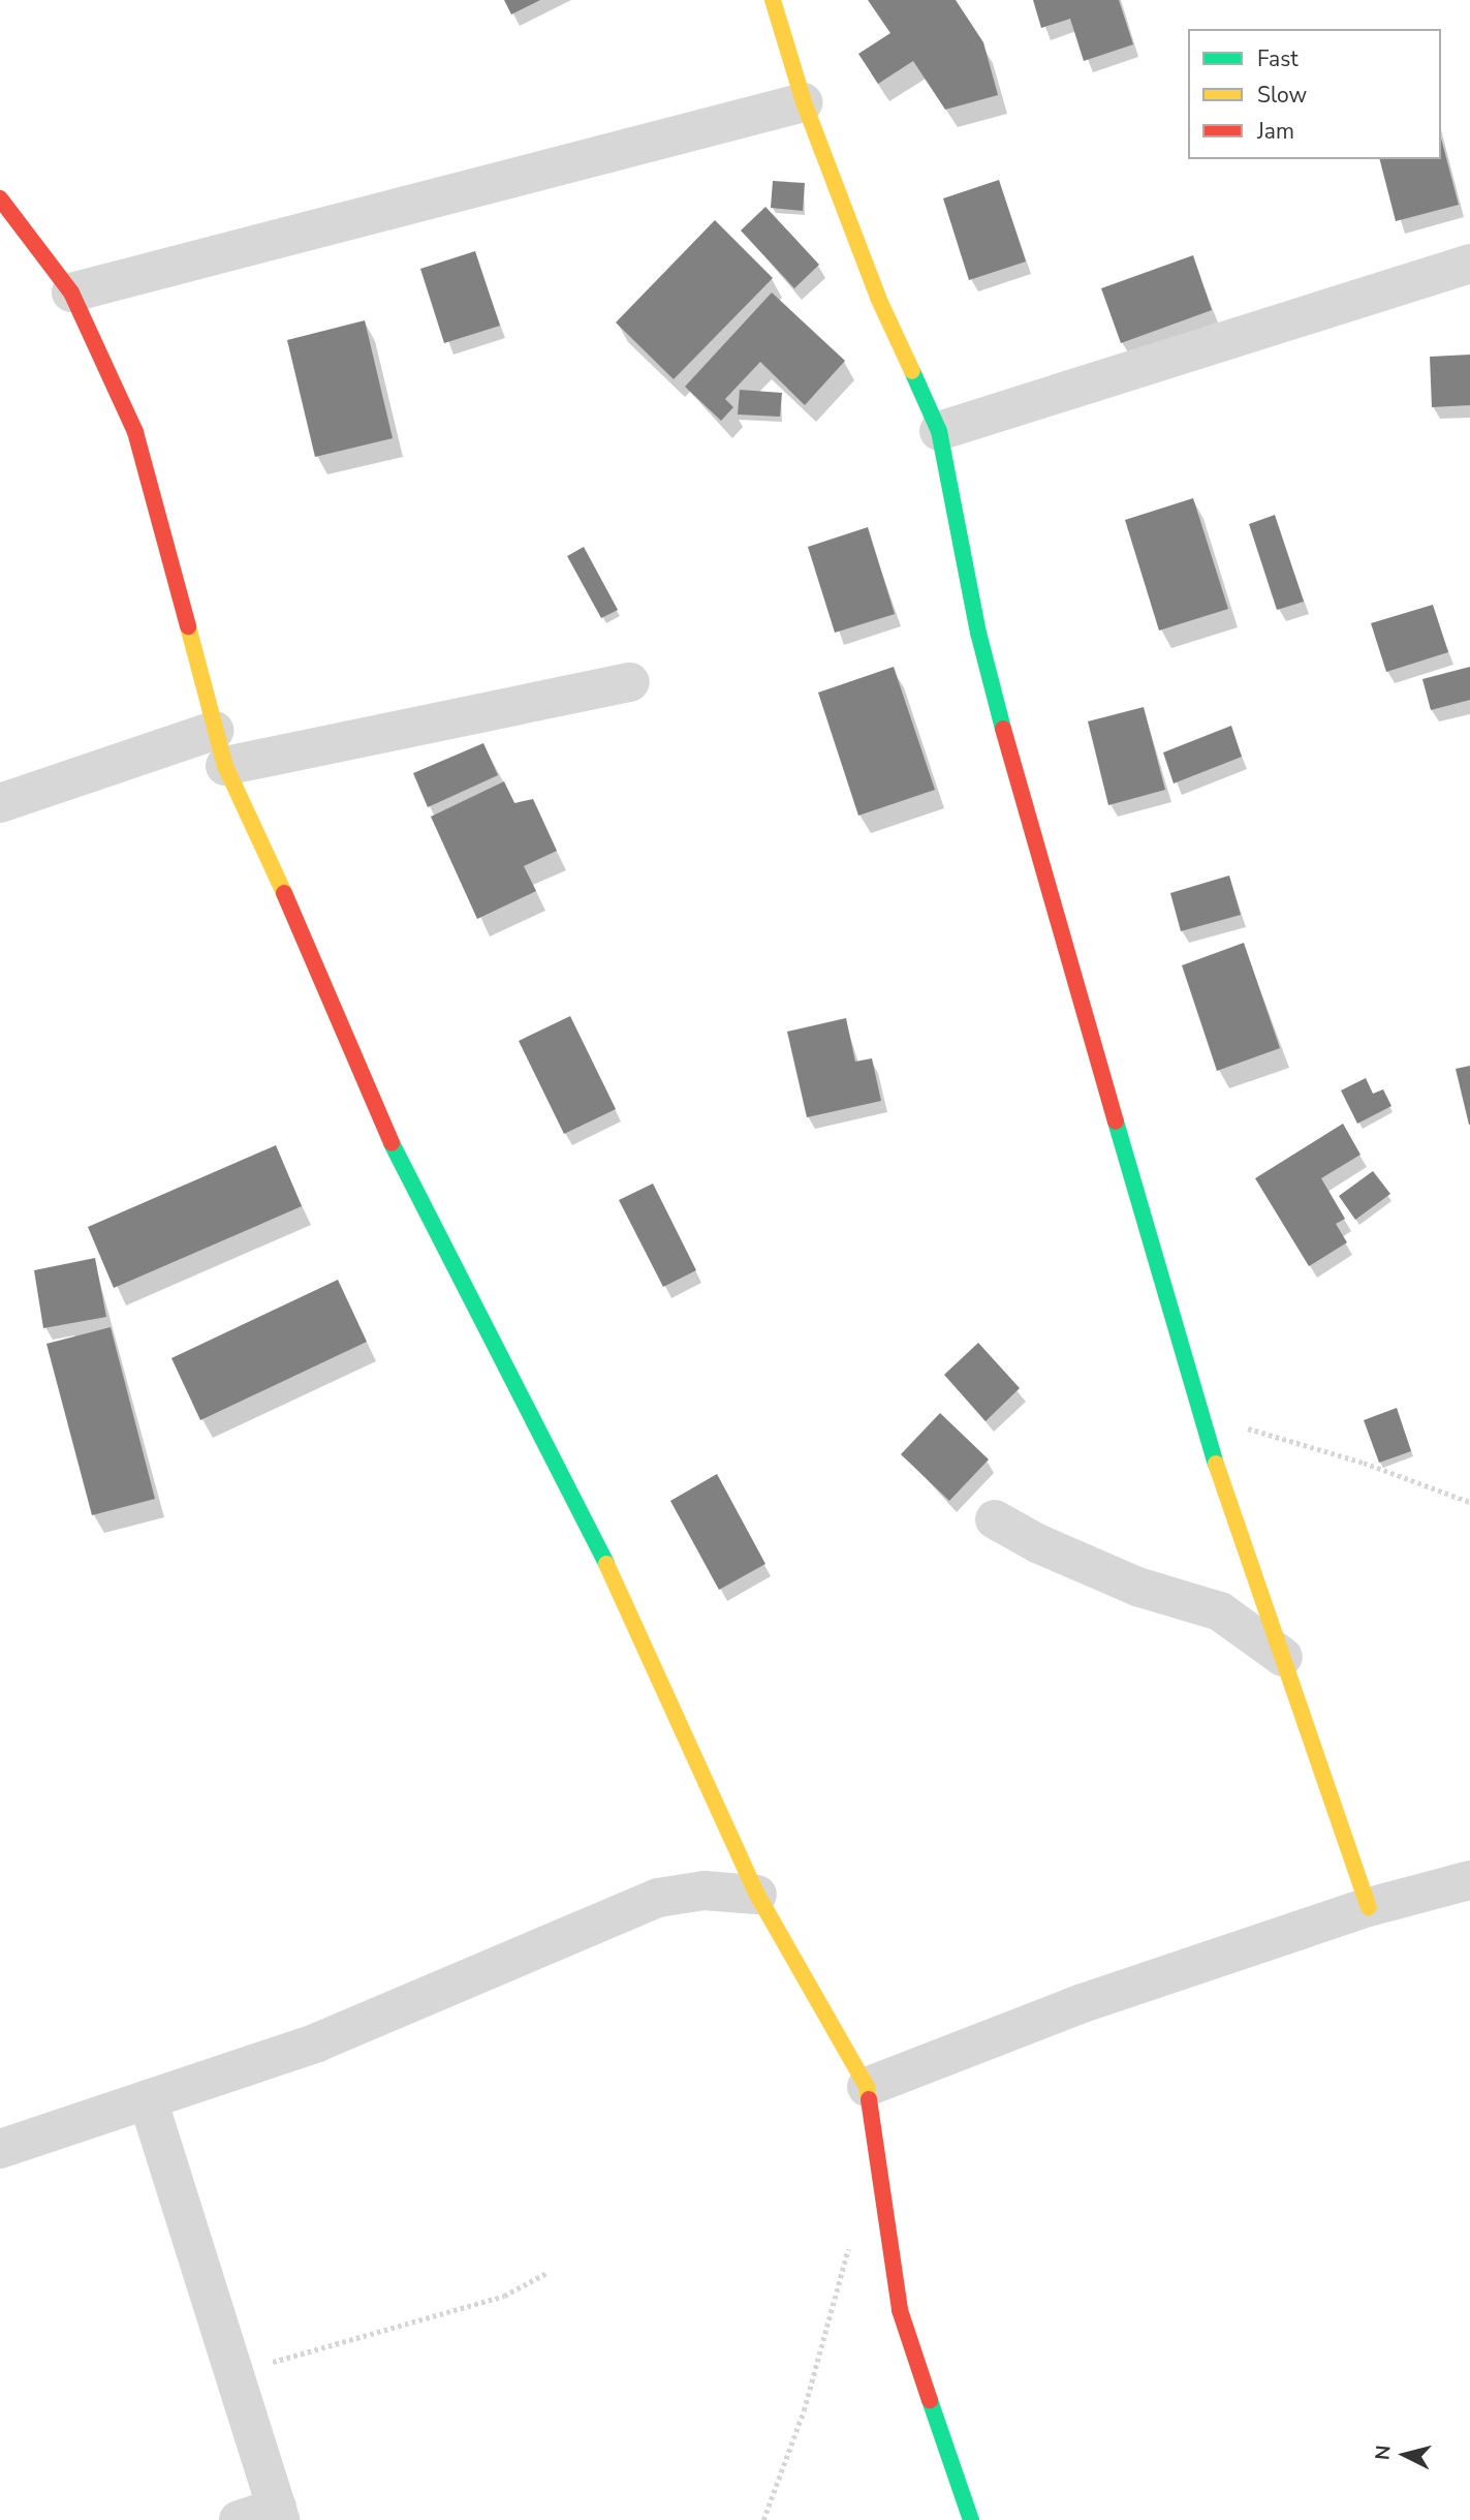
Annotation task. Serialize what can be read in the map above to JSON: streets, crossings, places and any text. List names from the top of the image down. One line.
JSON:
{"legend":["Fast","Slow","Jam"],"north":"left"}
